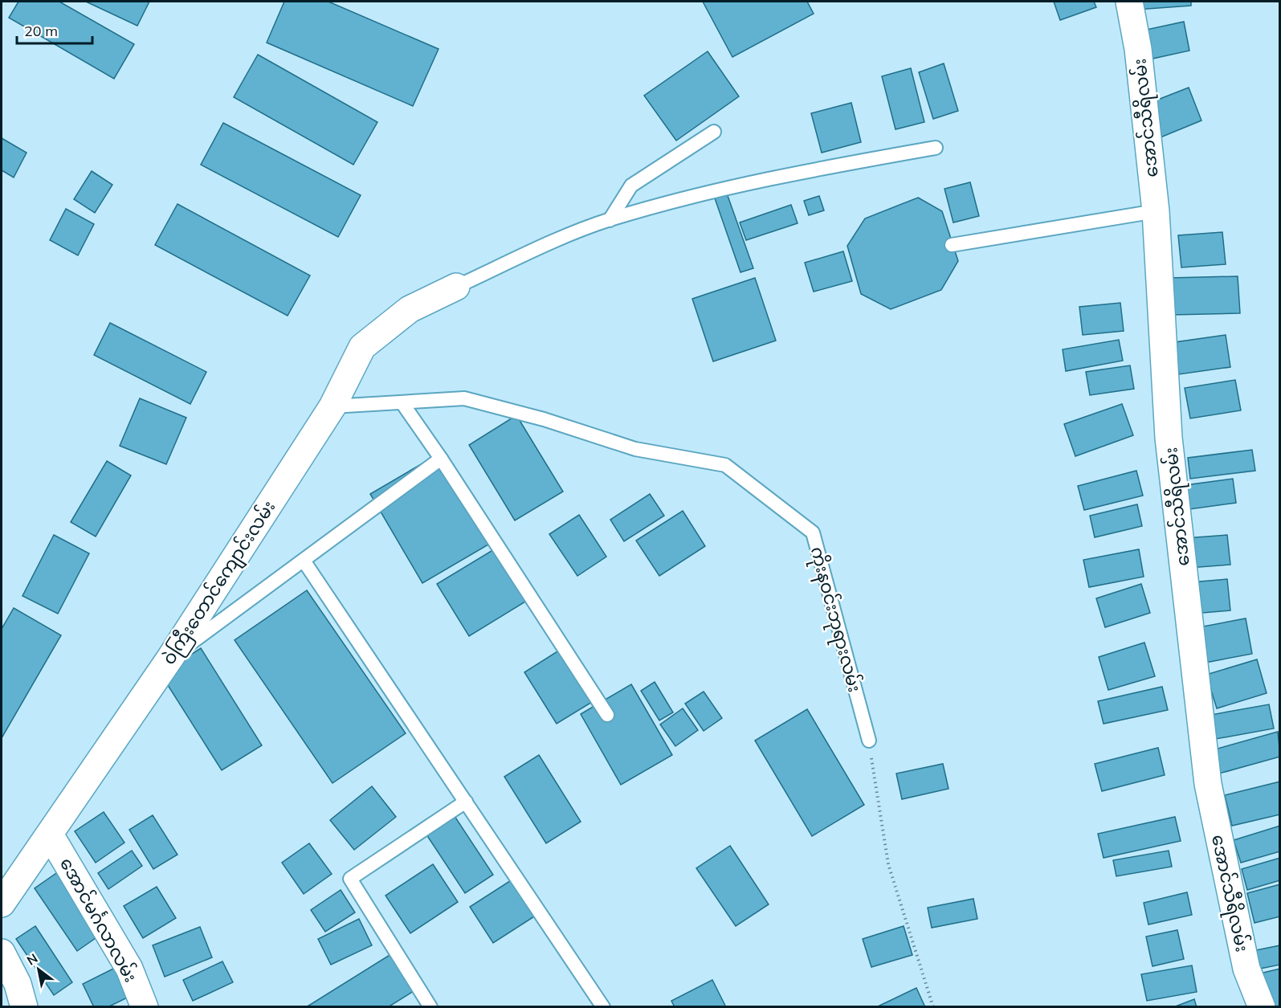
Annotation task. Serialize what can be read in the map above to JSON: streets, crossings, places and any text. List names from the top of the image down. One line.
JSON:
{"streets":{"street":["အောင်သီရိလမ်း","ဝဲကြီးတောင်ကျောင်းလမ်း","အောင်မင်္ဂလာလမ်း"],"lane":["ကိုးနဝင်းဘုရားလမ်း"]},"crossings":[["ဝဲကြီးတောင်ကျောင်းလမ်း","ကိုးနဝင်းဘုရားလမ်း"],["ဝဲကြီးတောင်ကျောင်းလမ်း","အောင်မင်္ဂလာလမ်း"]],"scale_bar":"20 m","north":"top left"}
